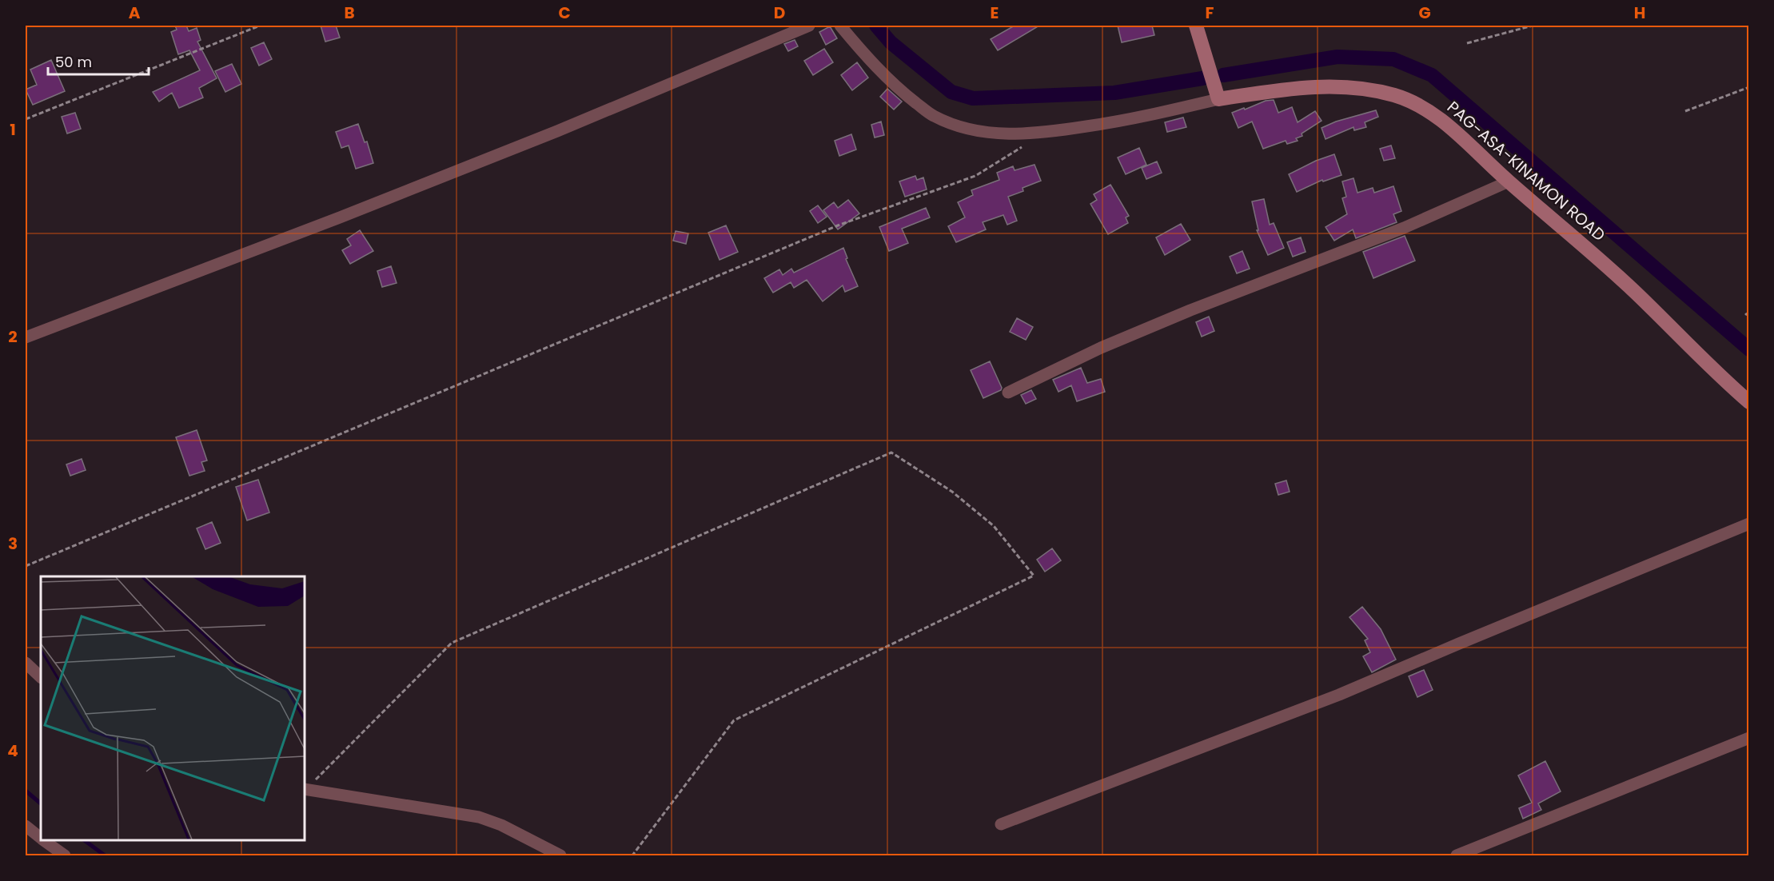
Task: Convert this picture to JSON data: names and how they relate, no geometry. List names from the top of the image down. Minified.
{"streets":{"street":["PAG-ASA-KINAMON ROAD"]},"scale_bar":"50 m","grid":{"columns":["A","B","C","D","E","F","G","H"],"rows":["1","2","3","4"]}}
